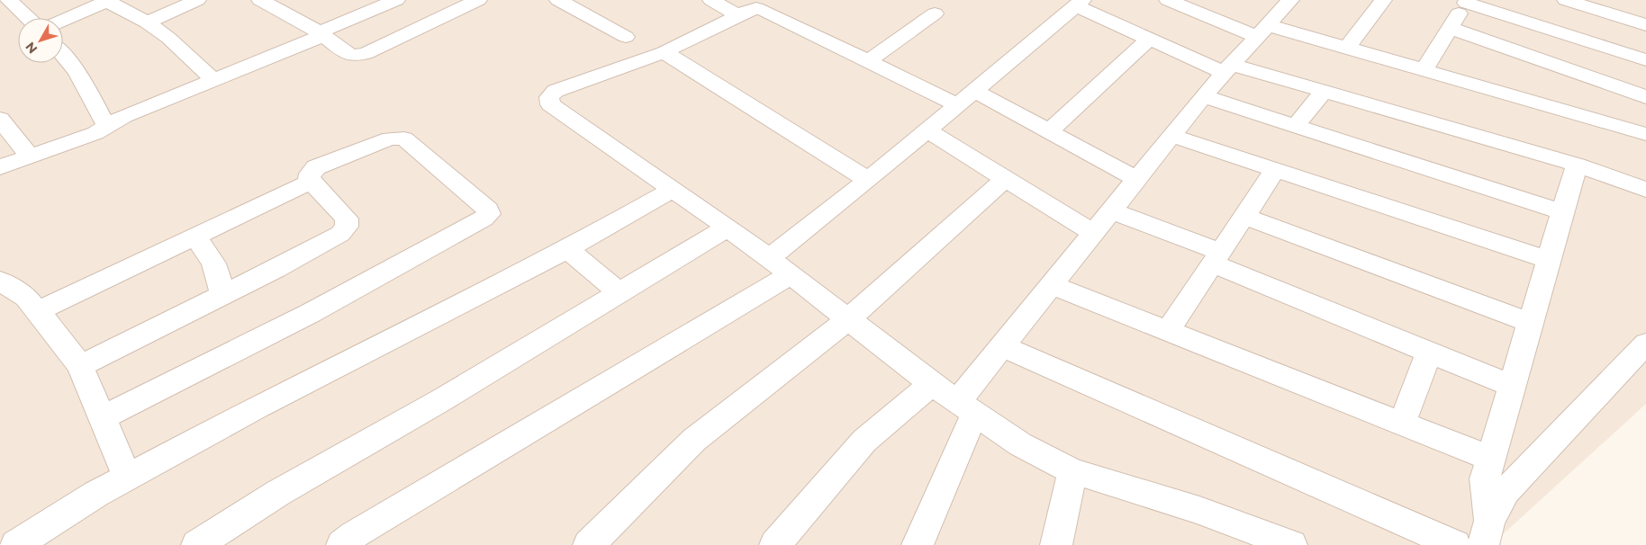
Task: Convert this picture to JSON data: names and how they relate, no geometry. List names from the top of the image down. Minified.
{"north":"bottom left"}
